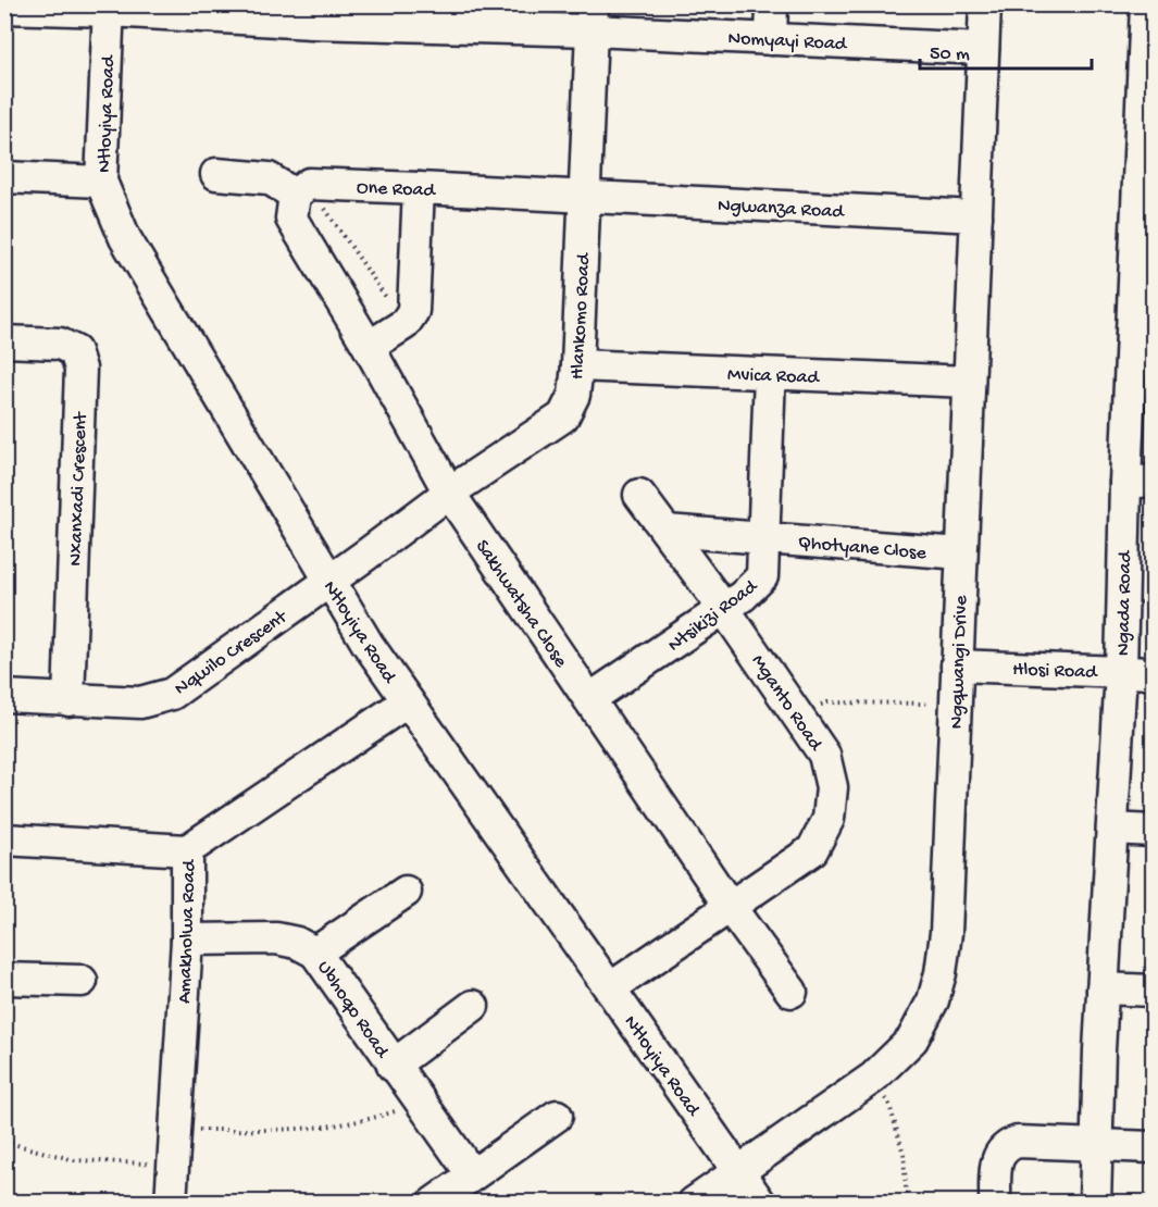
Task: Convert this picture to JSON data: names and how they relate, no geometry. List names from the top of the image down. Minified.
{"streets":{"street":["Nomyayi Road","Ntloyiya Road","One Road","Ngwanza Road","Hlankomo Road","Mvica Road","Nxanxadi Crescent","Qhotyane Close","Sakhwatsha Close","Ngada Road","Ntsikizi Road","Nqwilo Crescent","Ngqwangi Drive","Hlosi Road","Mganto Road","Amakholwa Road","Ubhoqo Road"]},"crossings":[["Nomyayi Road","Ntloyiya Road"],["Nomyayi Road","Hlankomo Road"],["Nomyayi Road","Ngqwangi Drive"],["Ntloyiya Road","Hlankomo Road"],["Ntloyiya Road","Nqwilo Crescent"],["Ntloyiya Road","Ngqwangi Drive"],["Ntloyiya Road","Mganto Road"],["Ntloyiya Road","Amakholwa Road"],["One Road","Ngwanza Road"],["One Road","Hlankomo Road"],["One Road","Sakhwatsha Close"],["Ngwanza Road","Hlankomo Road"],["Ngwanza Road","Ngqwangi Drive"],["Hlankomo Road","Mvica Road"],["Hlankomo Road","Sakhwatsha Close"],["Hlankomo Road","Nqwilo Crescent"],["Mvica Road","Ntsikizi Road"],["Mvica Road","Ngqwangi Drive"],["Nxanxadi Crescent","Nqwilo Crescent"],["Qhotyane Close","Ntsikizi Road"],["Qhotyane Close","Ngqwangi Drive"],["Qhotyane Close","Mganto Road"],["Sakhwatsha Close","Ntsikizi Road"],["Sakhwatsha Close","Mganto Road"],["Ngada Road","Hlosi Road"],["Ntsikizi Road","Mganto Road"],["Ngqwangi Drive","Hlosi Road"],["Amakholwa Road","Ubhoqo Road"]],"scale_bar":"50 m"}
